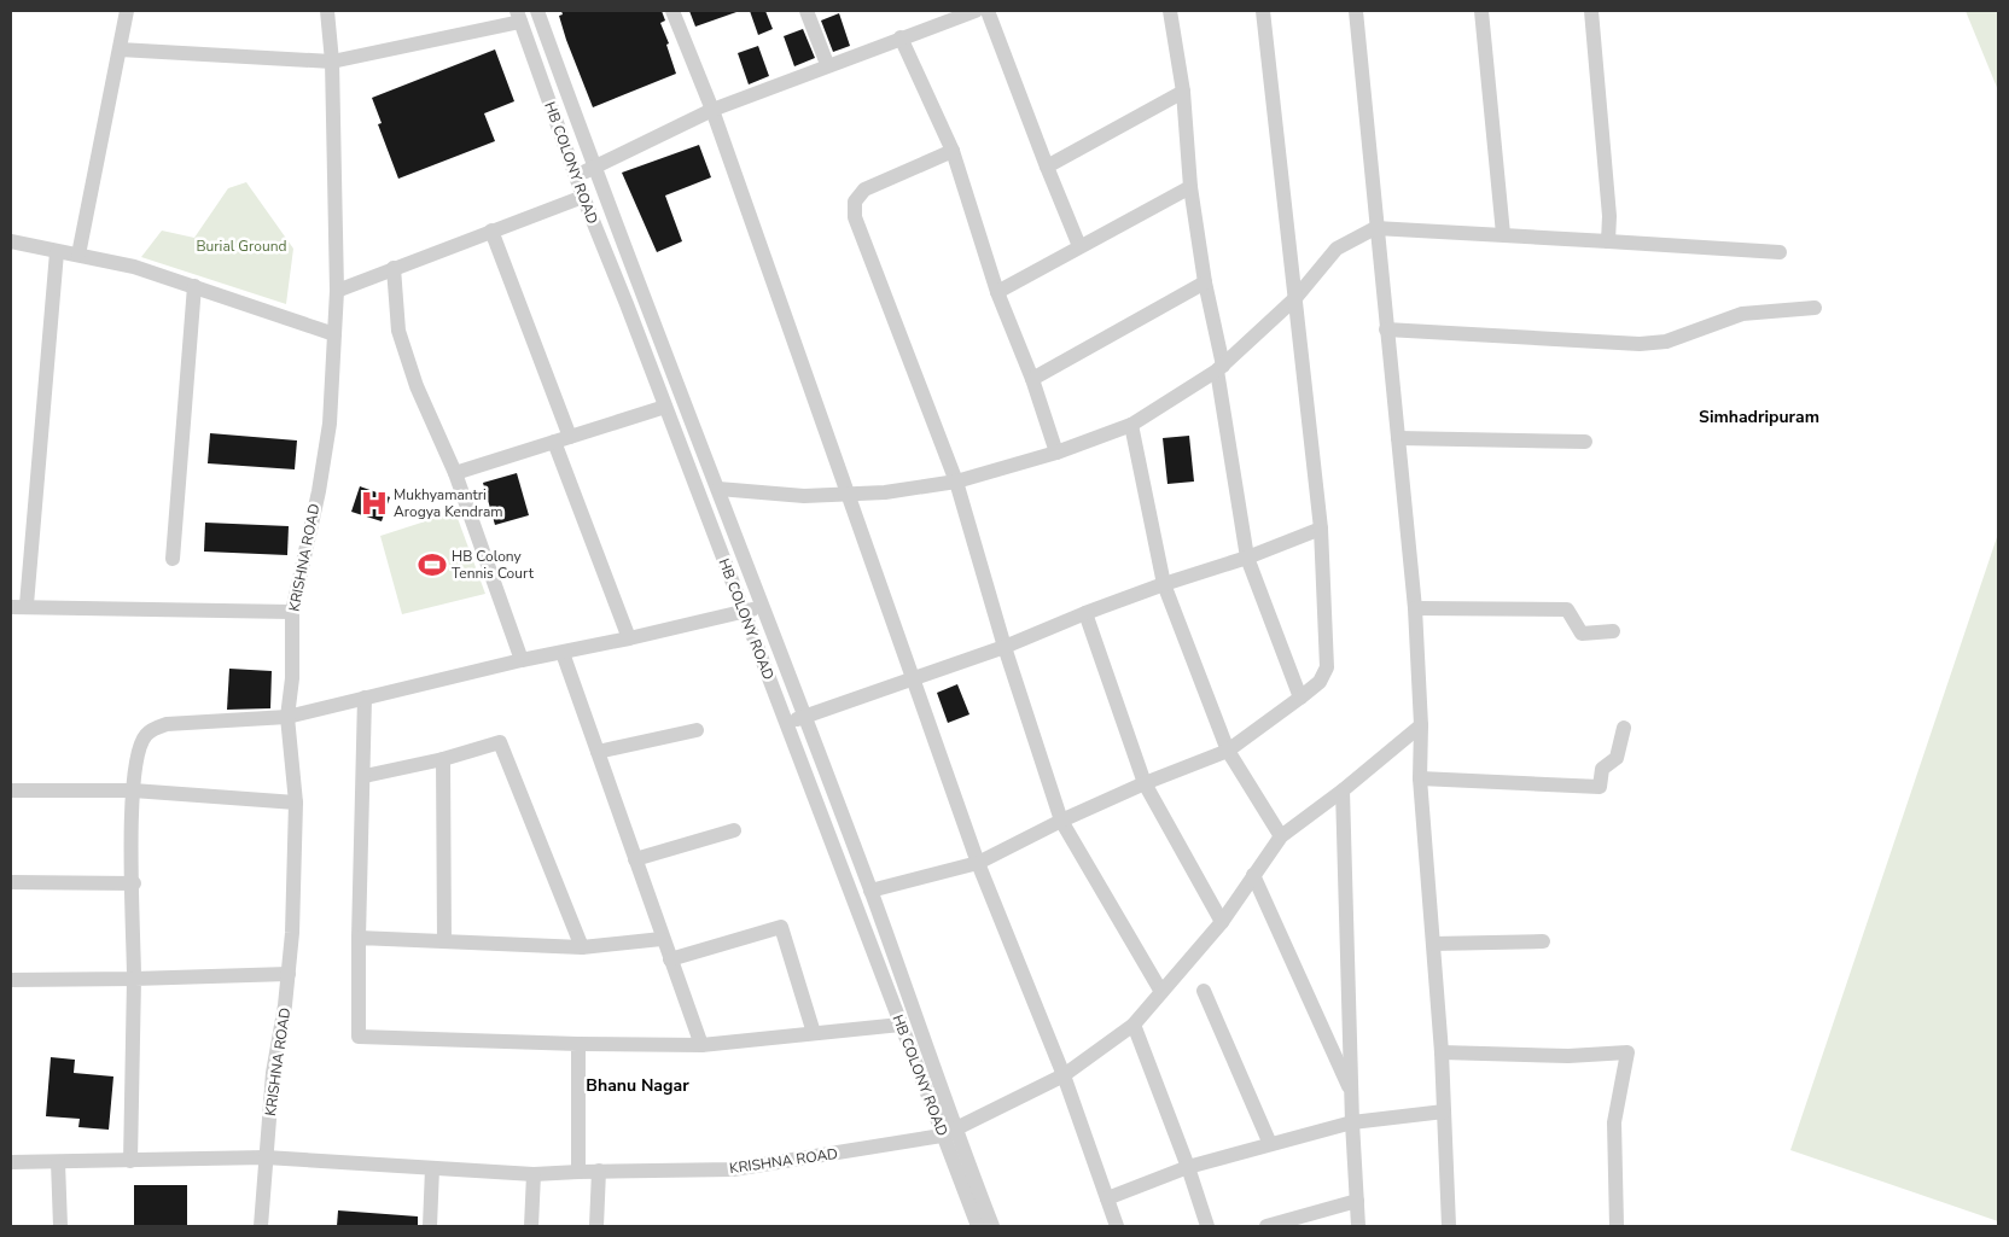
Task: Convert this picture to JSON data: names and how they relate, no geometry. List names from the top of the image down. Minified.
{"streets":{"street":["HB COLONY ROAD","KRISHNA ROAD"]},"crossings":[["HB COLONY ROAD","KRISHNA ROAD"]],"districts":["Simhadripuram","Bhanu Nagar"],"parks":["Burial Ground"],"places":{"hospital":["Mukhyamantri Arogya Kendram"],"sports":["HB Colony Tennis Court"]}}
